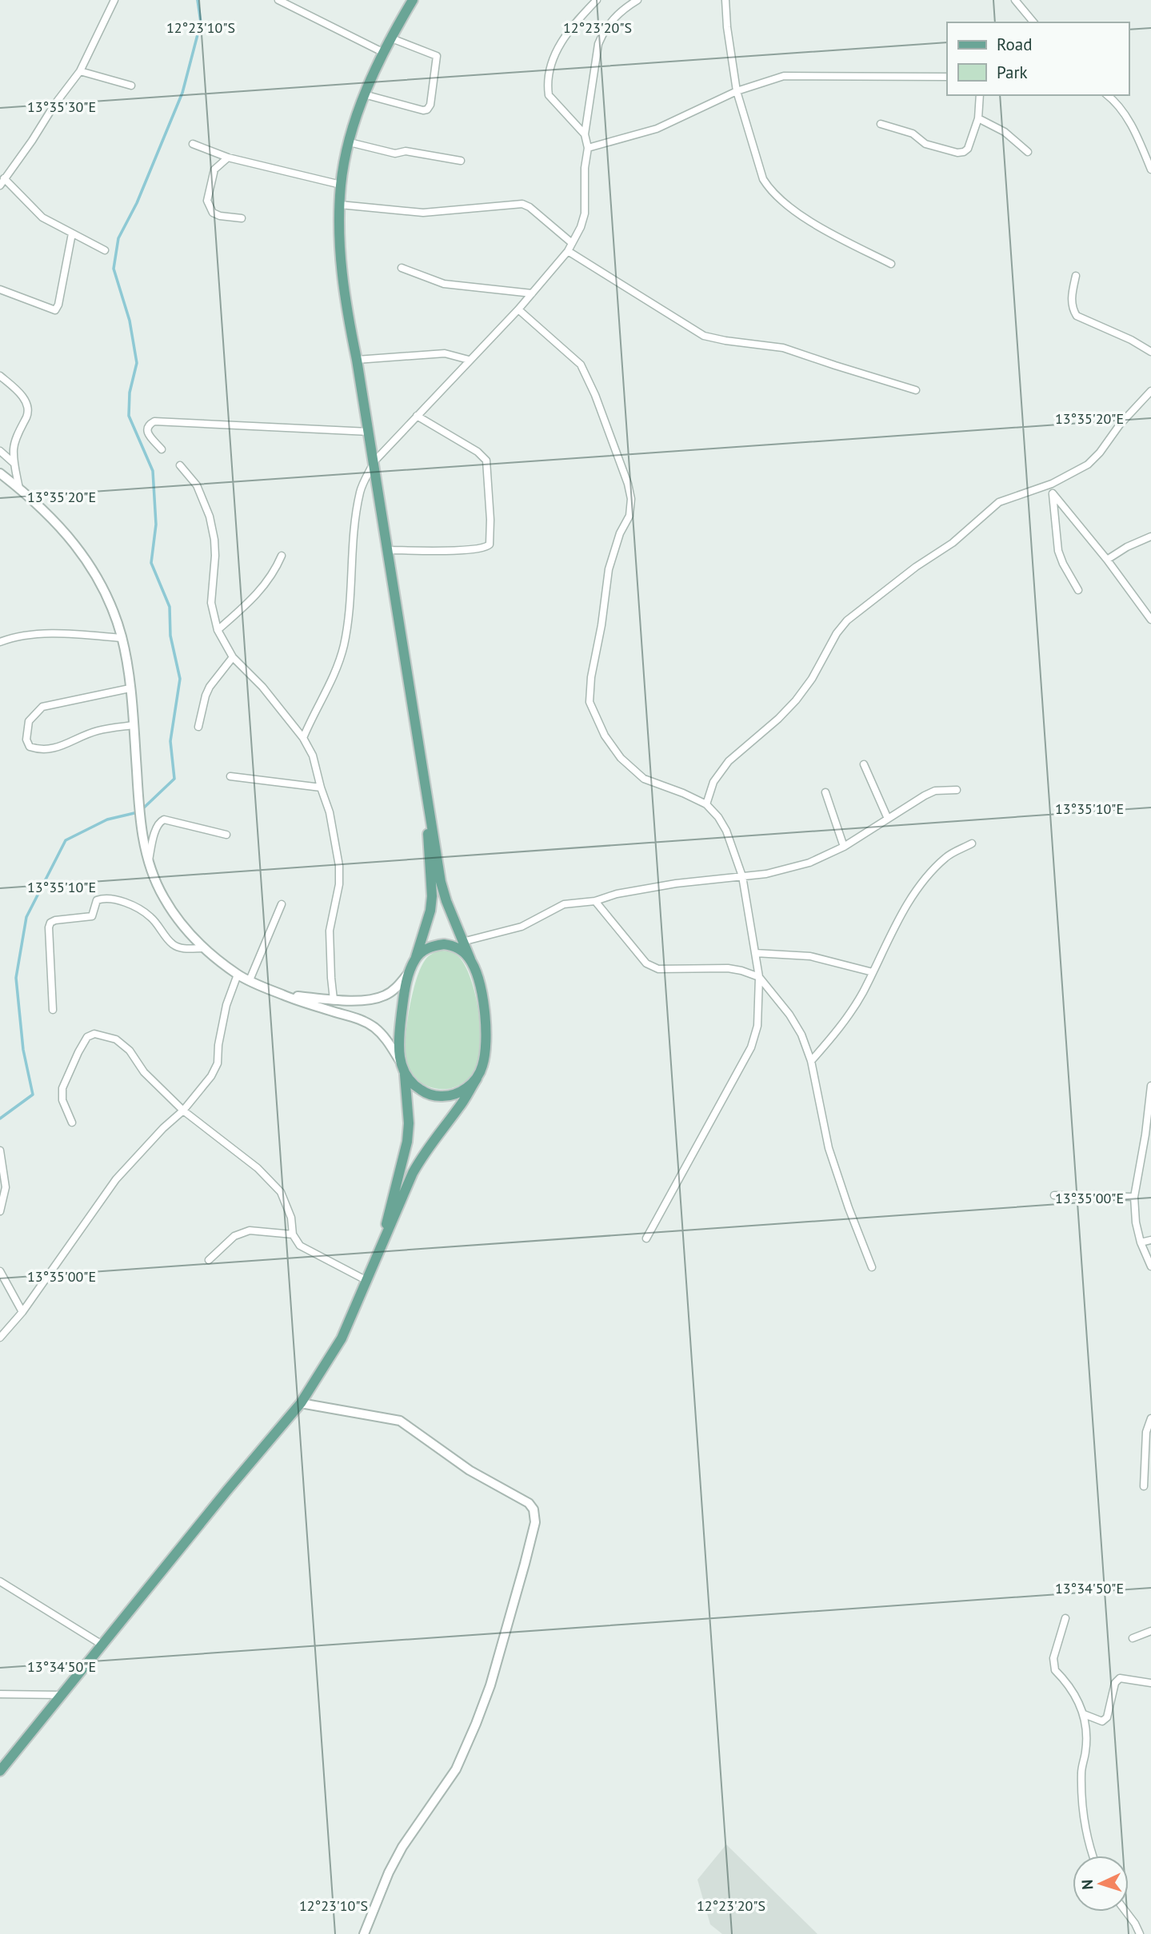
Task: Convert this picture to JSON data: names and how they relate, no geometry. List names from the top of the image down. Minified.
{"legend":["Road","Park"],"north":"left","coordinates":["12°23'10\"S","12°23'20\"S","13°35'30\"E","13°35'20\"E","13°35'10\"E","13°35'00\"E","13°34'50\"E"]}
